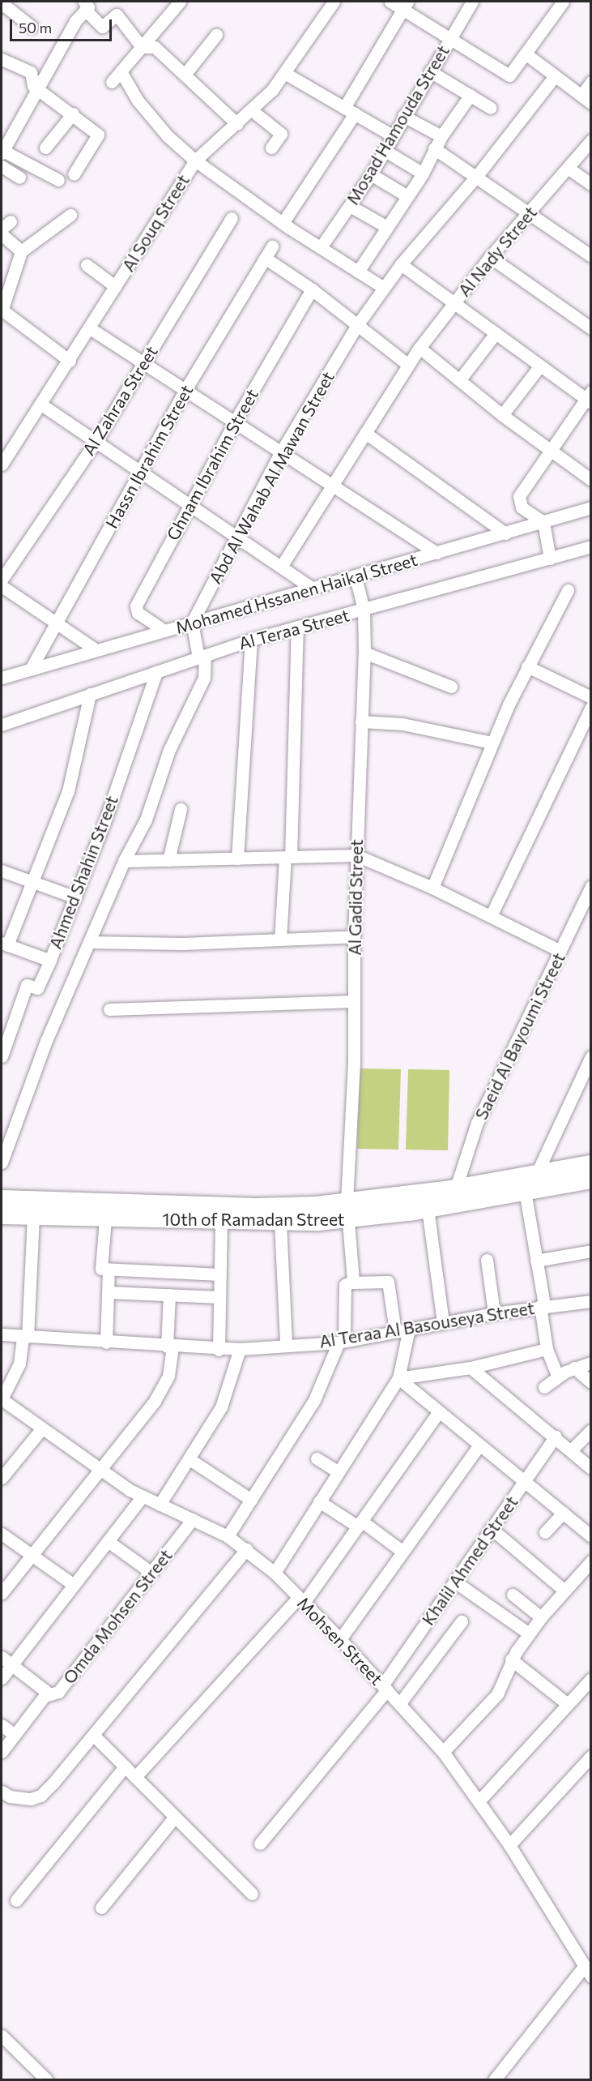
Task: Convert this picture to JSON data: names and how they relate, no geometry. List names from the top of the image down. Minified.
{"streets":{"main road":["10th of Ramadan Street"],"street":["Mosad Hamouda Street","Al Souq Street","Al Nady Street","Al Zahraa Street","Hassn Ibrahim Street","Ghnam Ibrahim Street","Abd Al Wahab Al Mawan Street","Mohamed Hssanen Haikal Street","Al Teraa Street","Ahmed Shahin Street","Al Gadid Street","Saeid Al Bayoumi Street","Al Teraa Al Basouseya Street","Khalil Ahmed Street","Omda Mohsen Street","Mohsen Street"]},"crossings":[["Hassn Ibrahim Street","Mohamed Hssanen Haikal Street"],["Ghnam Ibrahim Street","Mohamed Hssanen Haikal Street"],["Abd Al Wahab Al Mawan Street","Mohamed Hssanen Haikal Street"],["Mohamed Hssanen Haikal Street","Al Gadid Street"],["Al Teraa Street","Ahmed Shahin Street"],["Al Teraa Street","Al Gadid Street"],["Al Gadid Street","10th of Ramadan Street"],["Saeid Al Bayoumi Street","10th of Ramadan Street"],["Khalil Ahmed Street","Mohsen Street"],["Omda Mohsen Street","Mohsen Street"]],"scale_bar":"50 m"}
